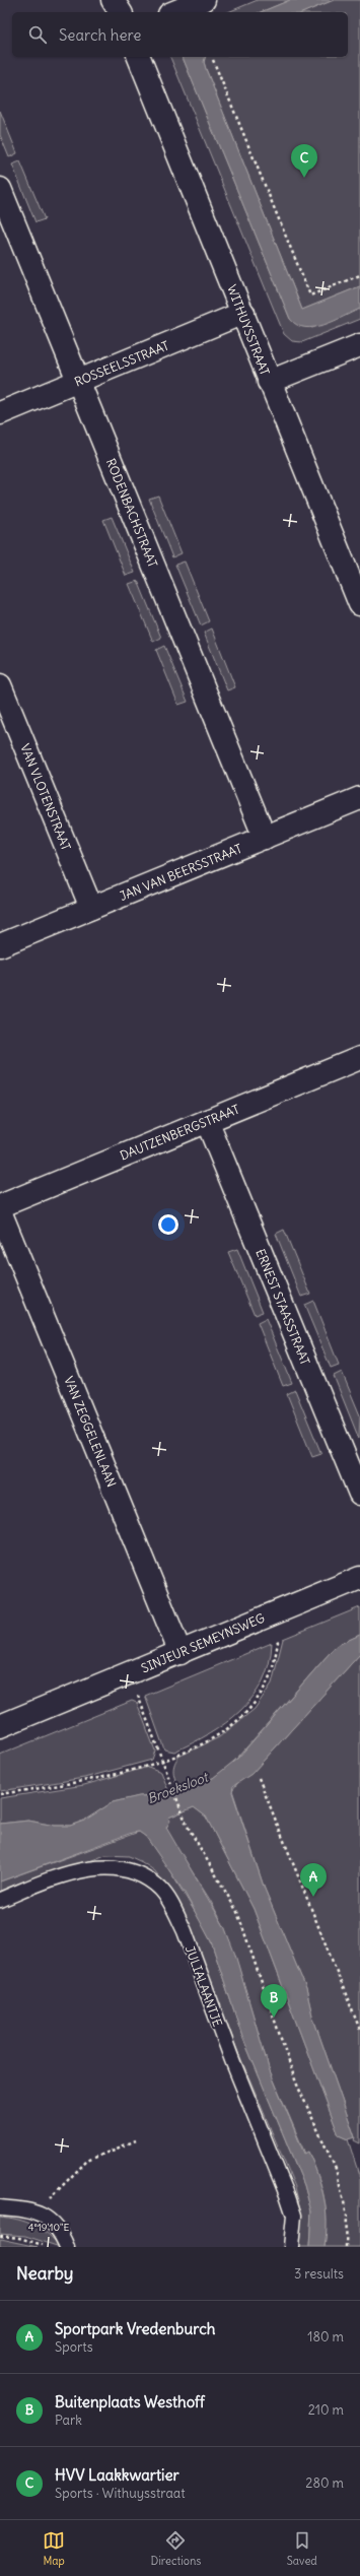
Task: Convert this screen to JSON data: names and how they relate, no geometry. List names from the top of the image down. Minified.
{"streets":{"street":["WITHUYSSTRAAT","ROSSEELSSTRAAT","RODENBACHSTRAAT","VAN VLOTENSTRAAT","JAN VAN BEERSSTRAAT","DAUTZENBERGSTRAAT","ERNEST STAASSTRAAT","VAN ZEGGELENLAAN","SINJEUR SEMEYNSWEG"],"lane":["JULIALAANTJE"]},"crossings":[["WITHUYSSTRAAT","ROSSEELSSTRAAT"],["ROSSEELSSTRAAT","RODENBACHSTRAAT"],["RODENBACHSTRAAT","JAN VAN BEERSSTRAAT"],["VAN VLOTENSTRAAT","JAN VAN BEERSSTRAAT"],["DAUTZENBERGSTRAAT","ERNEST STAASSTRAAT"],["VAN ZEGGELENLAAN","SINJEUR SEMEYNSWEG"]],"water":["Broeksloot"],"page":{"search":"Search here","pins":["C","A","B"],"heading":["Nearby","3 results"],"list":[{"mark":"A","name":"Sportpark Vredenburch","note":"Sports","value":"180 m"},{"mark":"B","name":"Buitenplaats Westhoff","note":"Park","value":"210 m"},{"mark":"C","name":"HVV Laakkwartier","note":"Sports · Withuysstraat","value":"280 m"}],"nav":["Map","Directions","Saved"]},"coordinates":["4°19'10\"E"]}
